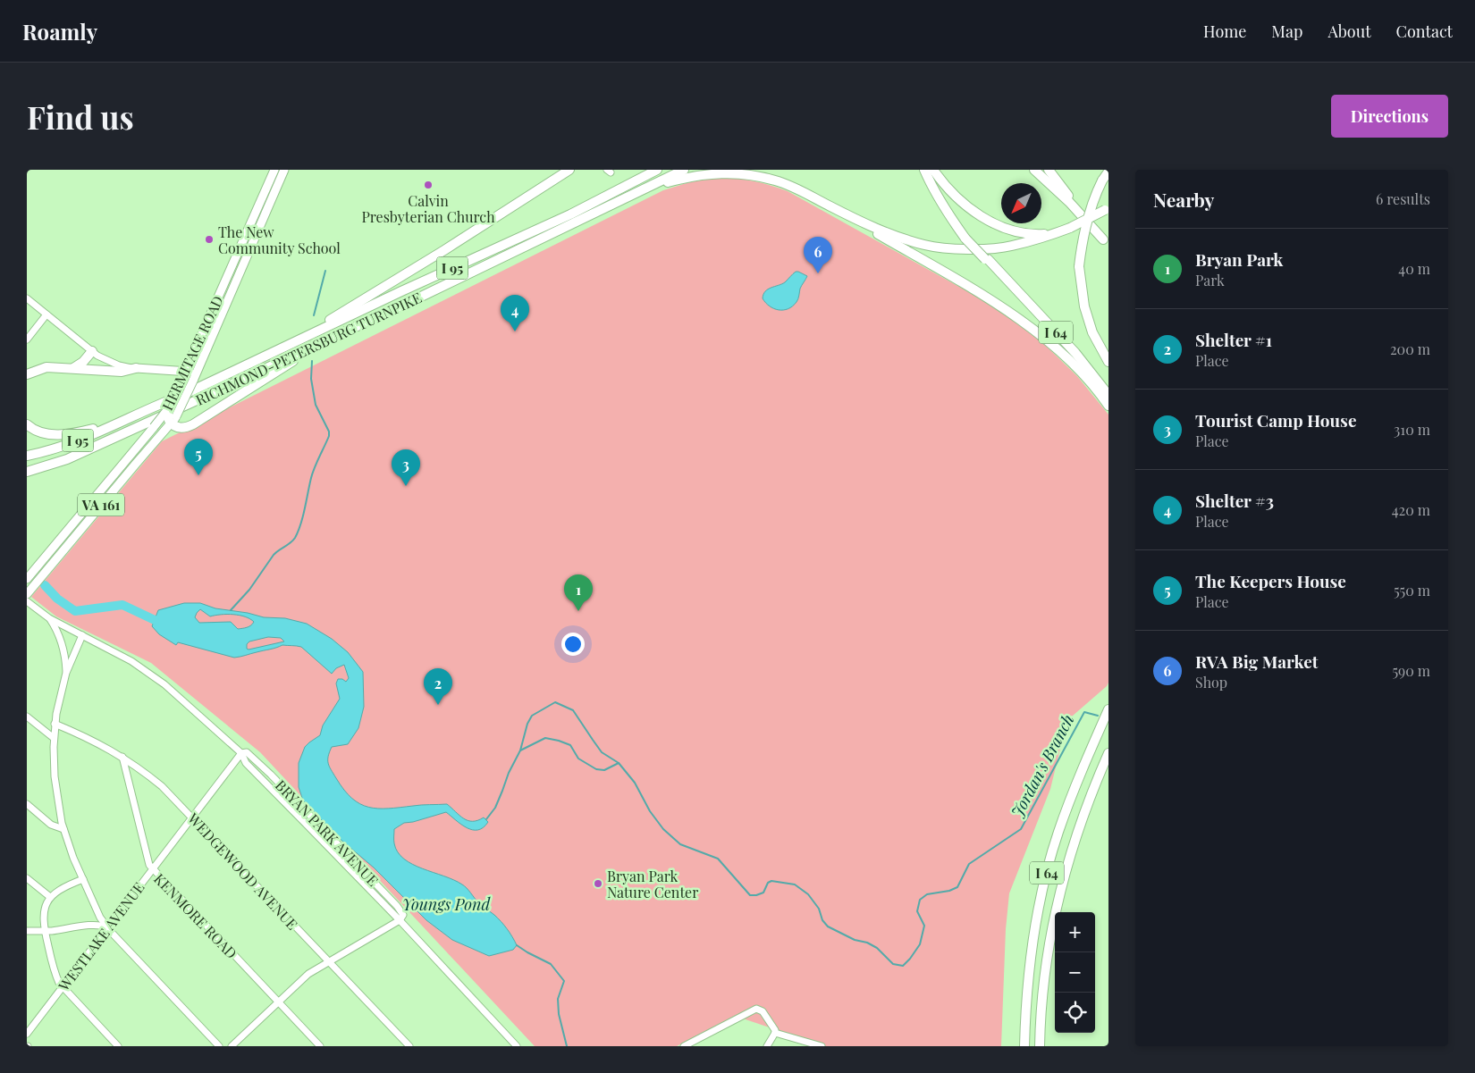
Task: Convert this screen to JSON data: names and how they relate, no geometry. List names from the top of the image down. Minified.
{"streets":{"highway":["I 95","I 64","RICHMOND-PETERSBURG TURNPIKE"],"main road":["HERMITAGE ROAD","VA 161"],"street":["BRYAN PARK AVENUE","WEDGEWOOD AVENUE","KENMORE ROAD","WESTLAKE AVENUE"]},"crossings":[["BRYAN PARK AVENUE","WESTLAKE AVENUE"],["WEDGEWOOD AVENUE","KENMORE ROAD"],["WEDGEWOOD AVENUE","WESTLAKE AVENUE"],["KENMORE ROAD","WESTLAKE AVENUE"]],"water":["Jordan's Branch","Youngs Pond"],"places":["Calvin Presbyterian Church","The New Community School","Bryan Park Nature Center"],"north":"bottom left","page":{"header":"Roamly","nav":["Home","Map","About","Contact"],"buttons":"Directions","title":"Find us","heading":["Nearby","6 results"],"list":[{"mark":"1","name":"Bryan Park","note":"Park","value":"40 m"},{"mark":"2","name":"Shelter #1","note":"Place","value":"200 m"},{"mark":"3","name":"Tourist Camp House","note":"Place","value":"310 m"},{"mark":"4","name":"Shelter #3","note":"Place","value":"420 m"},{"mark":"5","name":"The Keepers House","note":"Place","value":"550 m"},{"mark":"6","name":"RVA Big Market","note":"Shop","value":"590 m"}],"pins":["6","4","5","3","1","2"],"map_buttons":["+","−"]}}
